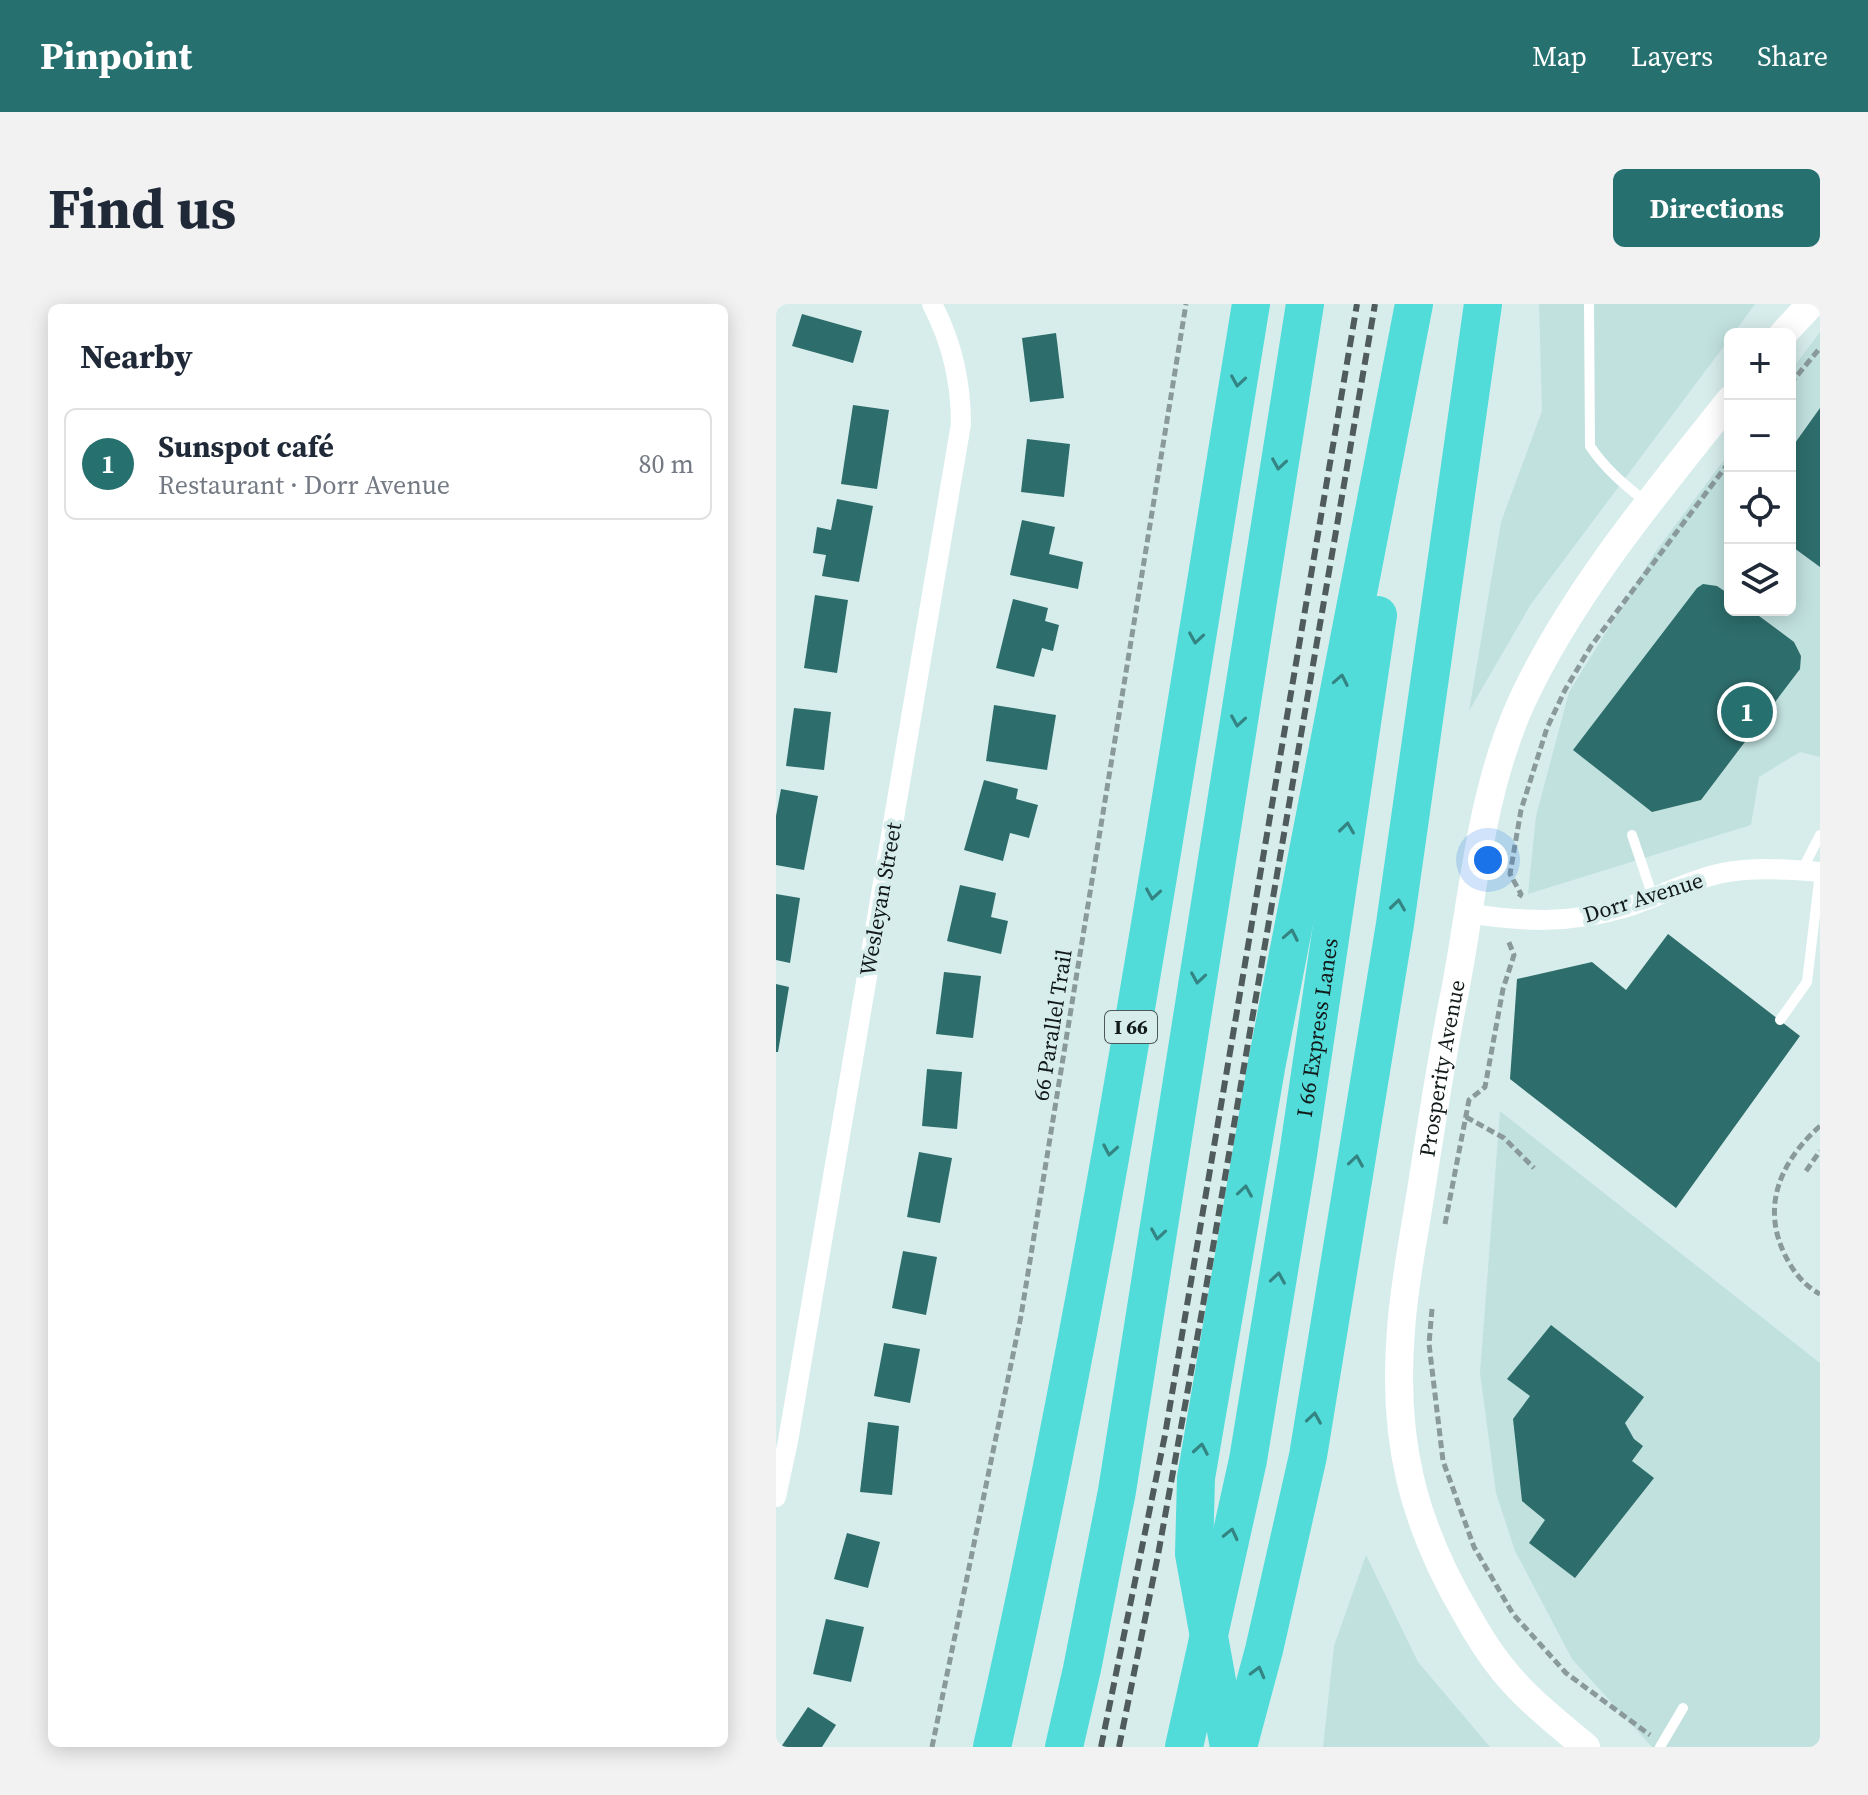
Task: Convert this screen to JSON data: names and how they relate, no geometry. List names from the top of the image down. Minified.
{"streets":{"highway":["I 66","I 66 Express Lanes"],"main road":["Prosperity Avenue"],"street":["Dorr Avenue","Wesleyan Street"],"path":["66 Parallel Trail"]},"crossings":[["Dorr Avenue","Prosperity Avenue"]],"page":{"header":"Pinpoint","nav":["Map","Layers","Share"],"buttons":"Directions","title":"Find us","heading":"Nearby","map_buttons":["+","−"],"list":[{"mark":"1","name":"Sunspot café","note":"Restaurant · Dorr Avenue","value":"80 m"}],"pins":"1"}}
